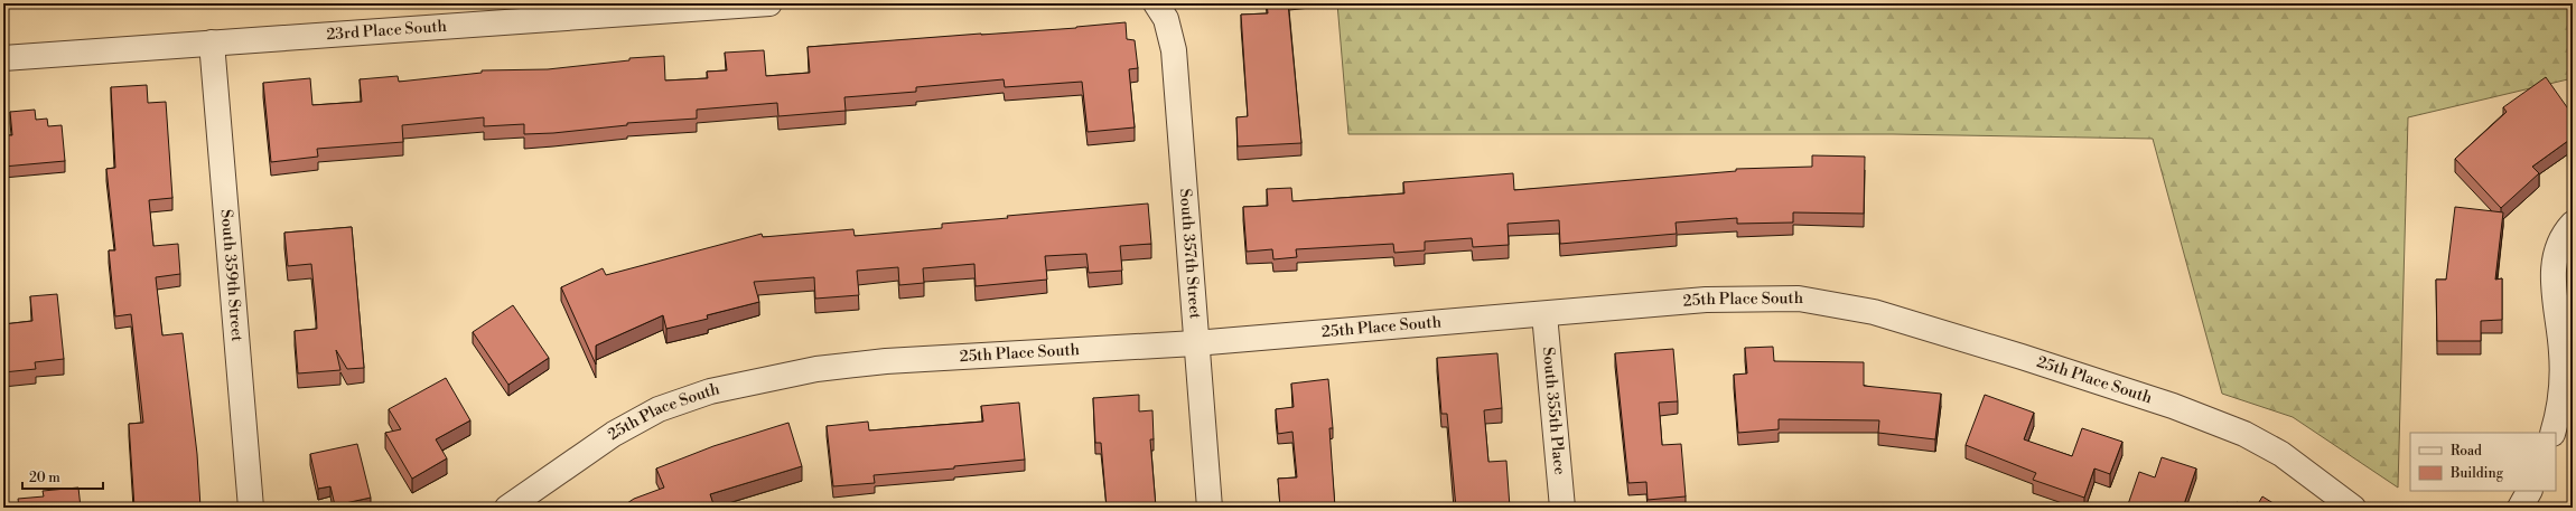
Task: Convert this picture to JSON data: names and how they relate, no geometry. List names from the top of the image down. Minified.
{"streets":{"street":["23rd Place South","South 357th Street","South 359th Street","25th Place South","South 355th Place"]},"crossings":[["23rd Place South","South 359th Street"],["South 357th Street","25th Place South"],["25th Place South","South 355th Place"]],"legend":["Road","Building"],"scale_bar":"20 m"}
